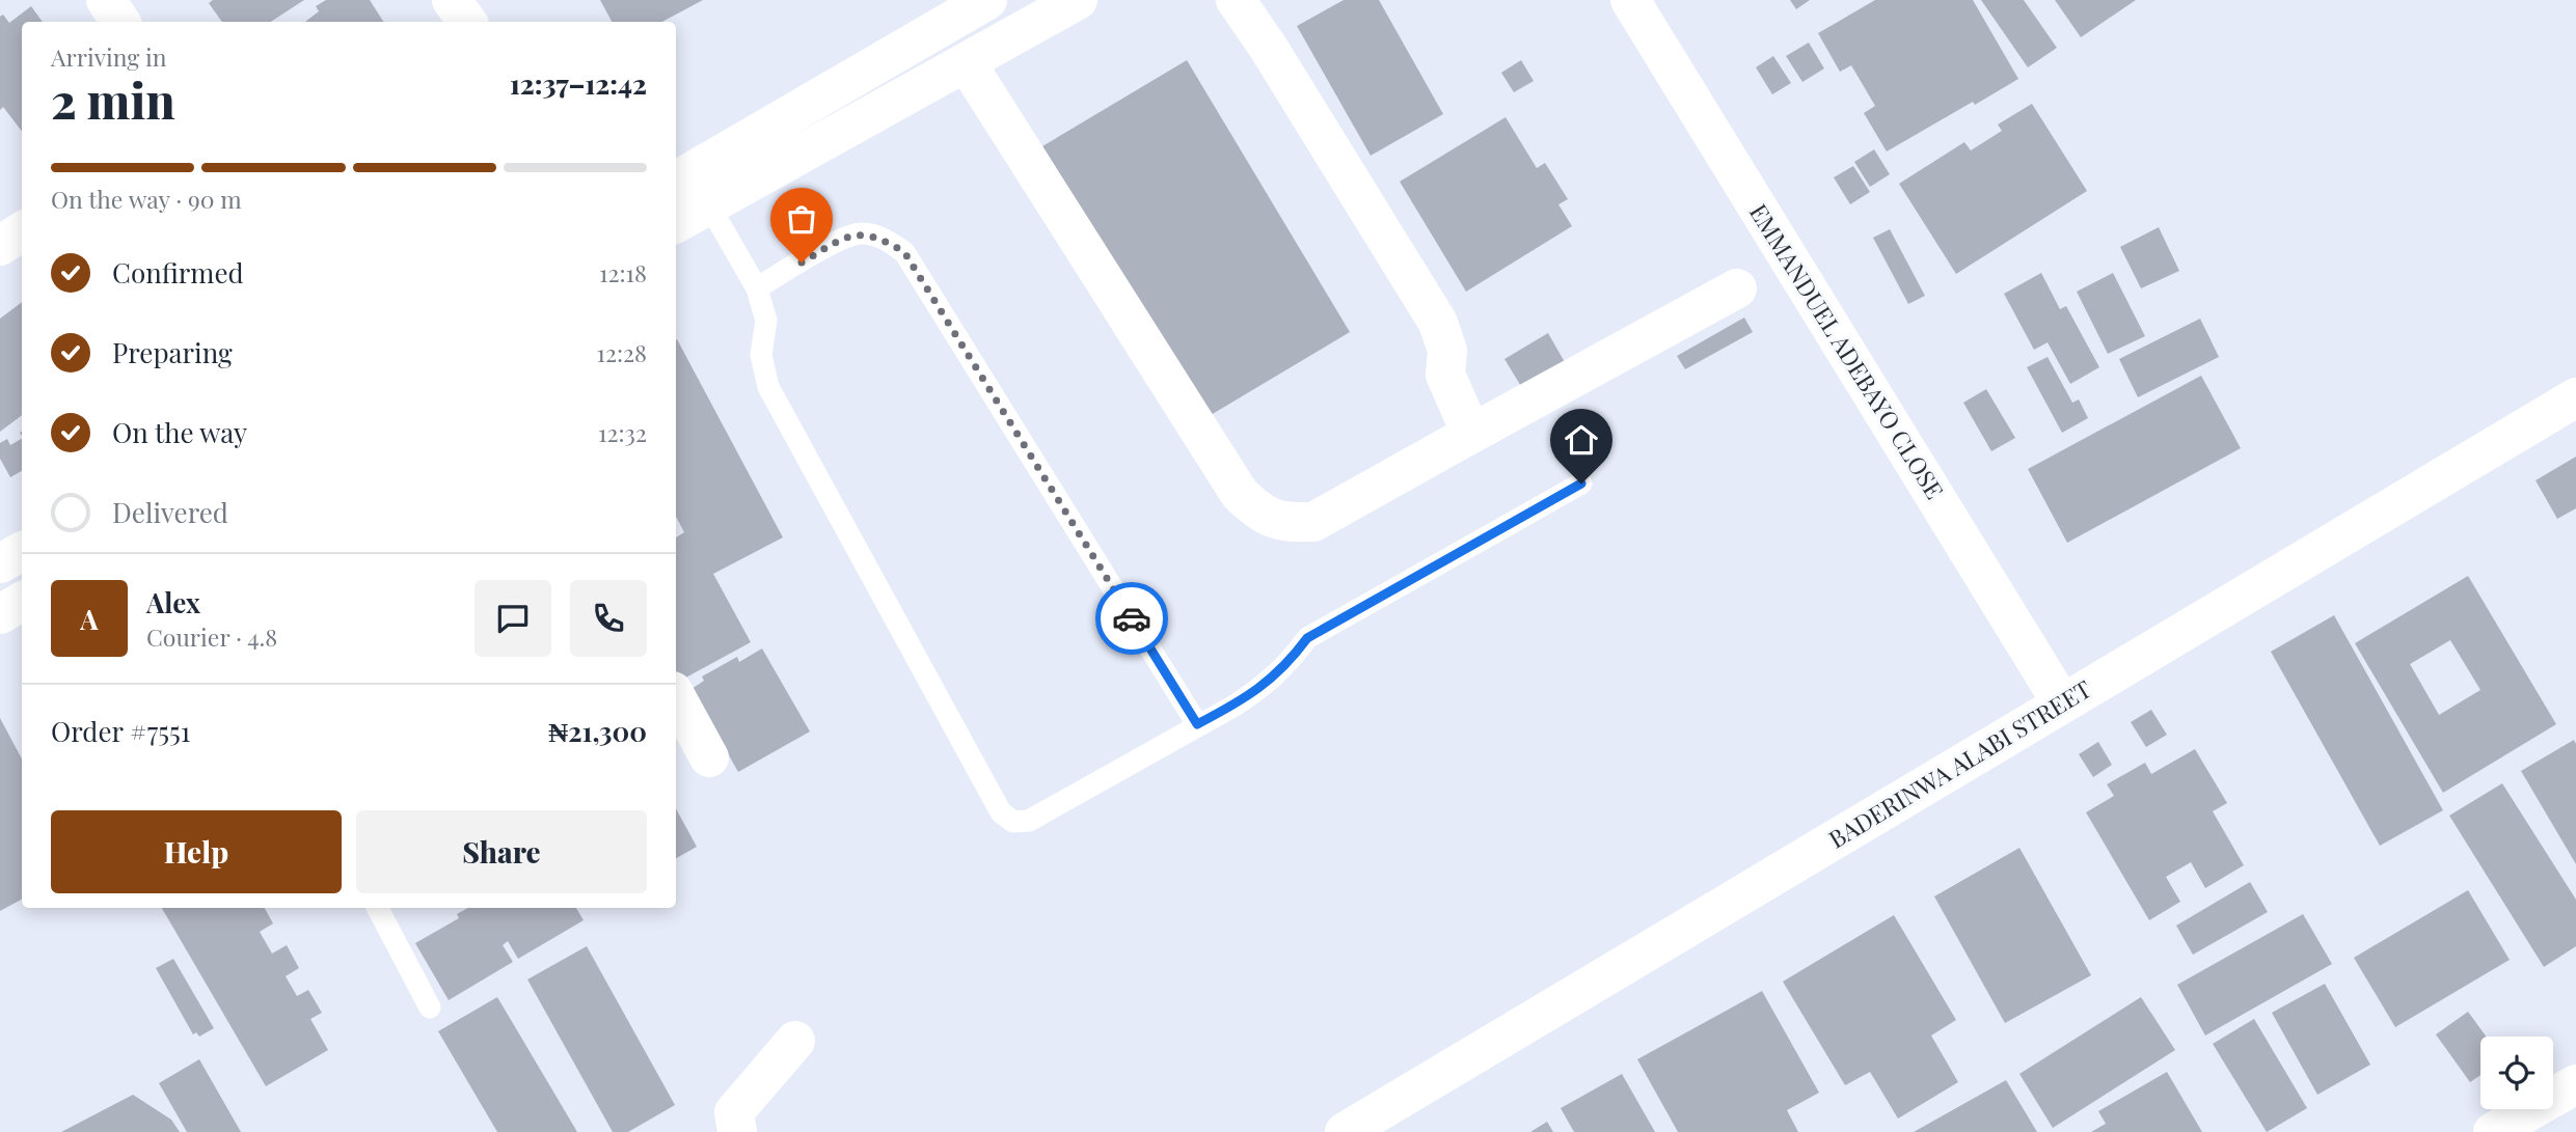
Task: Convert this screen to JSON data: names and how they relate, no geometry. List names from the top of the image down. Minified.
{"streets":{"street":["EMMANDUEL ADEBAYO CLOSE","BADERINWA ALABI STREET"]},"crossings":[["EMMANDUEL ADEBAYO CLOSE","BADERINWA ALABI STREET"]],"page":{"heading":["2 min","Arriving in","12:37–12:42"],"panel":["Alex","Courier · 4.8","Order #7551","₦21,300"],"bar":"On the way · 90 m","list":[["Confirmed","12:18"],["Preparing","12:28"],["On the way","12:32"],"Delivered"],"round":"A","buttons":["Help","Share"]}}
